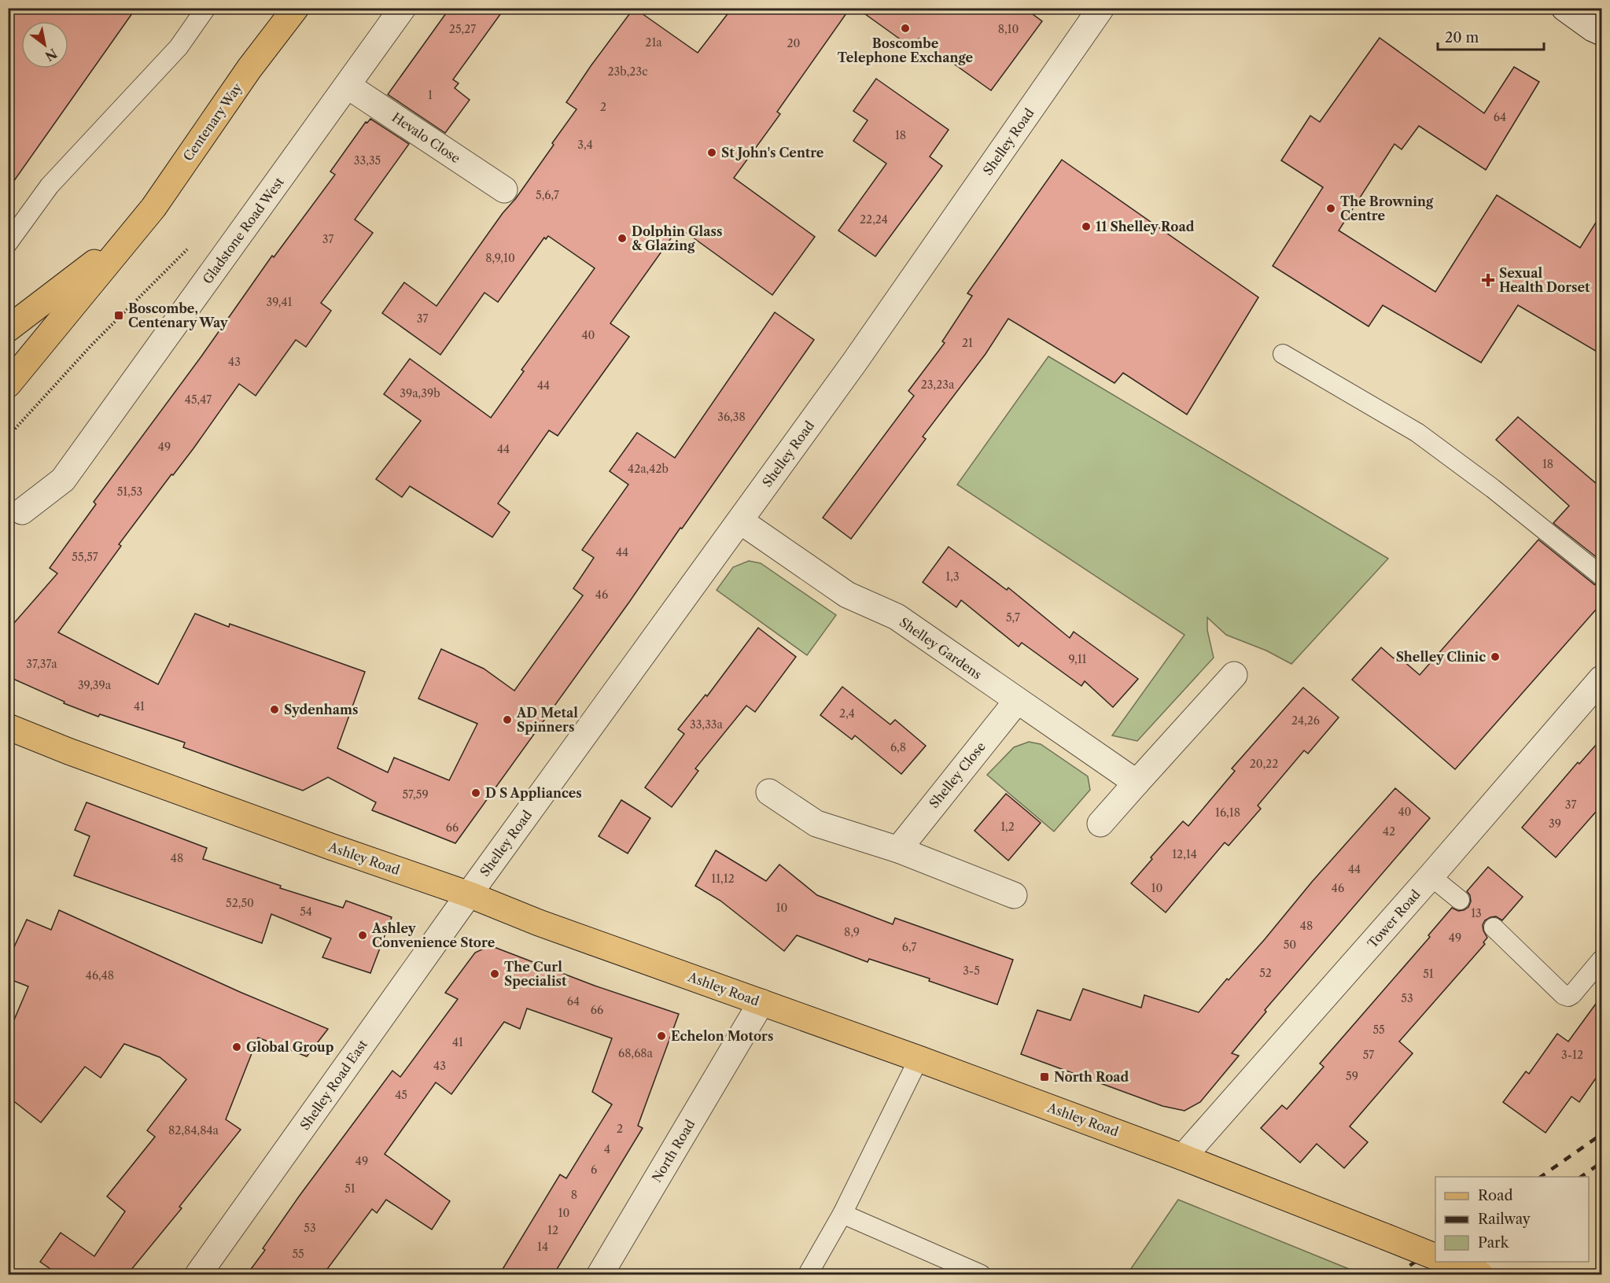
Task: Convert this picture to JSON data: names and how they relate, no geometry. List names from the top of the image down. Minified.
{"streets":{"main road":["Centenary Way","Ashley Road"],"street":["Hevalo Close","Shelley Road","Gladstone Road West","Shelley Gardens","Shelley Close","Tower Road","Shelley Road East","North Road"]},"crossings":[["Hevalo Close","Gladstone Road West"],["Shelley Road","Shelley Gardens"],["Shelley Road","Ashley Road"],["Shelley Road","Shelley Road East"],["Shelley Gardens","Shelley Close"],["Ashley Road","Tower Road"],["Ashley Road","Shelley Road East"],["Ashley Road","North Road"]],"places":{"other":["Boscombe Telephone Exchange","St John's Centre","The Browning Centre","11 Shelley Road","Dolphin Glass & Glazing","Shelley Clinic","Sydenhams","AD Metal Spinners","D S Appliances","Ashley Convenience Store","The Curl Specialist","Echelon Motors","Global Group"],"health":["Sexual Health Dorset"],"transit":["Boscombe, Centenary Way","North Road"]},"house_numbers":["25,27","8,10","21a","20","23b,23c","1","2","64","18","3,4","33,35","5,6,7","22,24","37","8,9,10","39,41","37","40","21","43","23,23a","44","39a,39b","45,47","36,38","49","44","18","42a,42b","51,53","44","55,57","1,3","46","5,7","9,11","37,37a","39,39a","41","2,4","24,26","33,33a","6,8","20,22","57,59","37","40","16,18","39","1,2","66","42","12,14","48","44","11,12","10","46","52,50","10","54","13","48","8,9","49","50","6,7","3-5","52","51","46,48","53","64","66","55","41","68,68a","57","3-12","43","59","45","2","82,84,84a","4","49","6","51","8","10","53","12","14","55"],"legend":["Road","Railway","Park"],"scale_bar":"20 m","north":"bottom right"}
